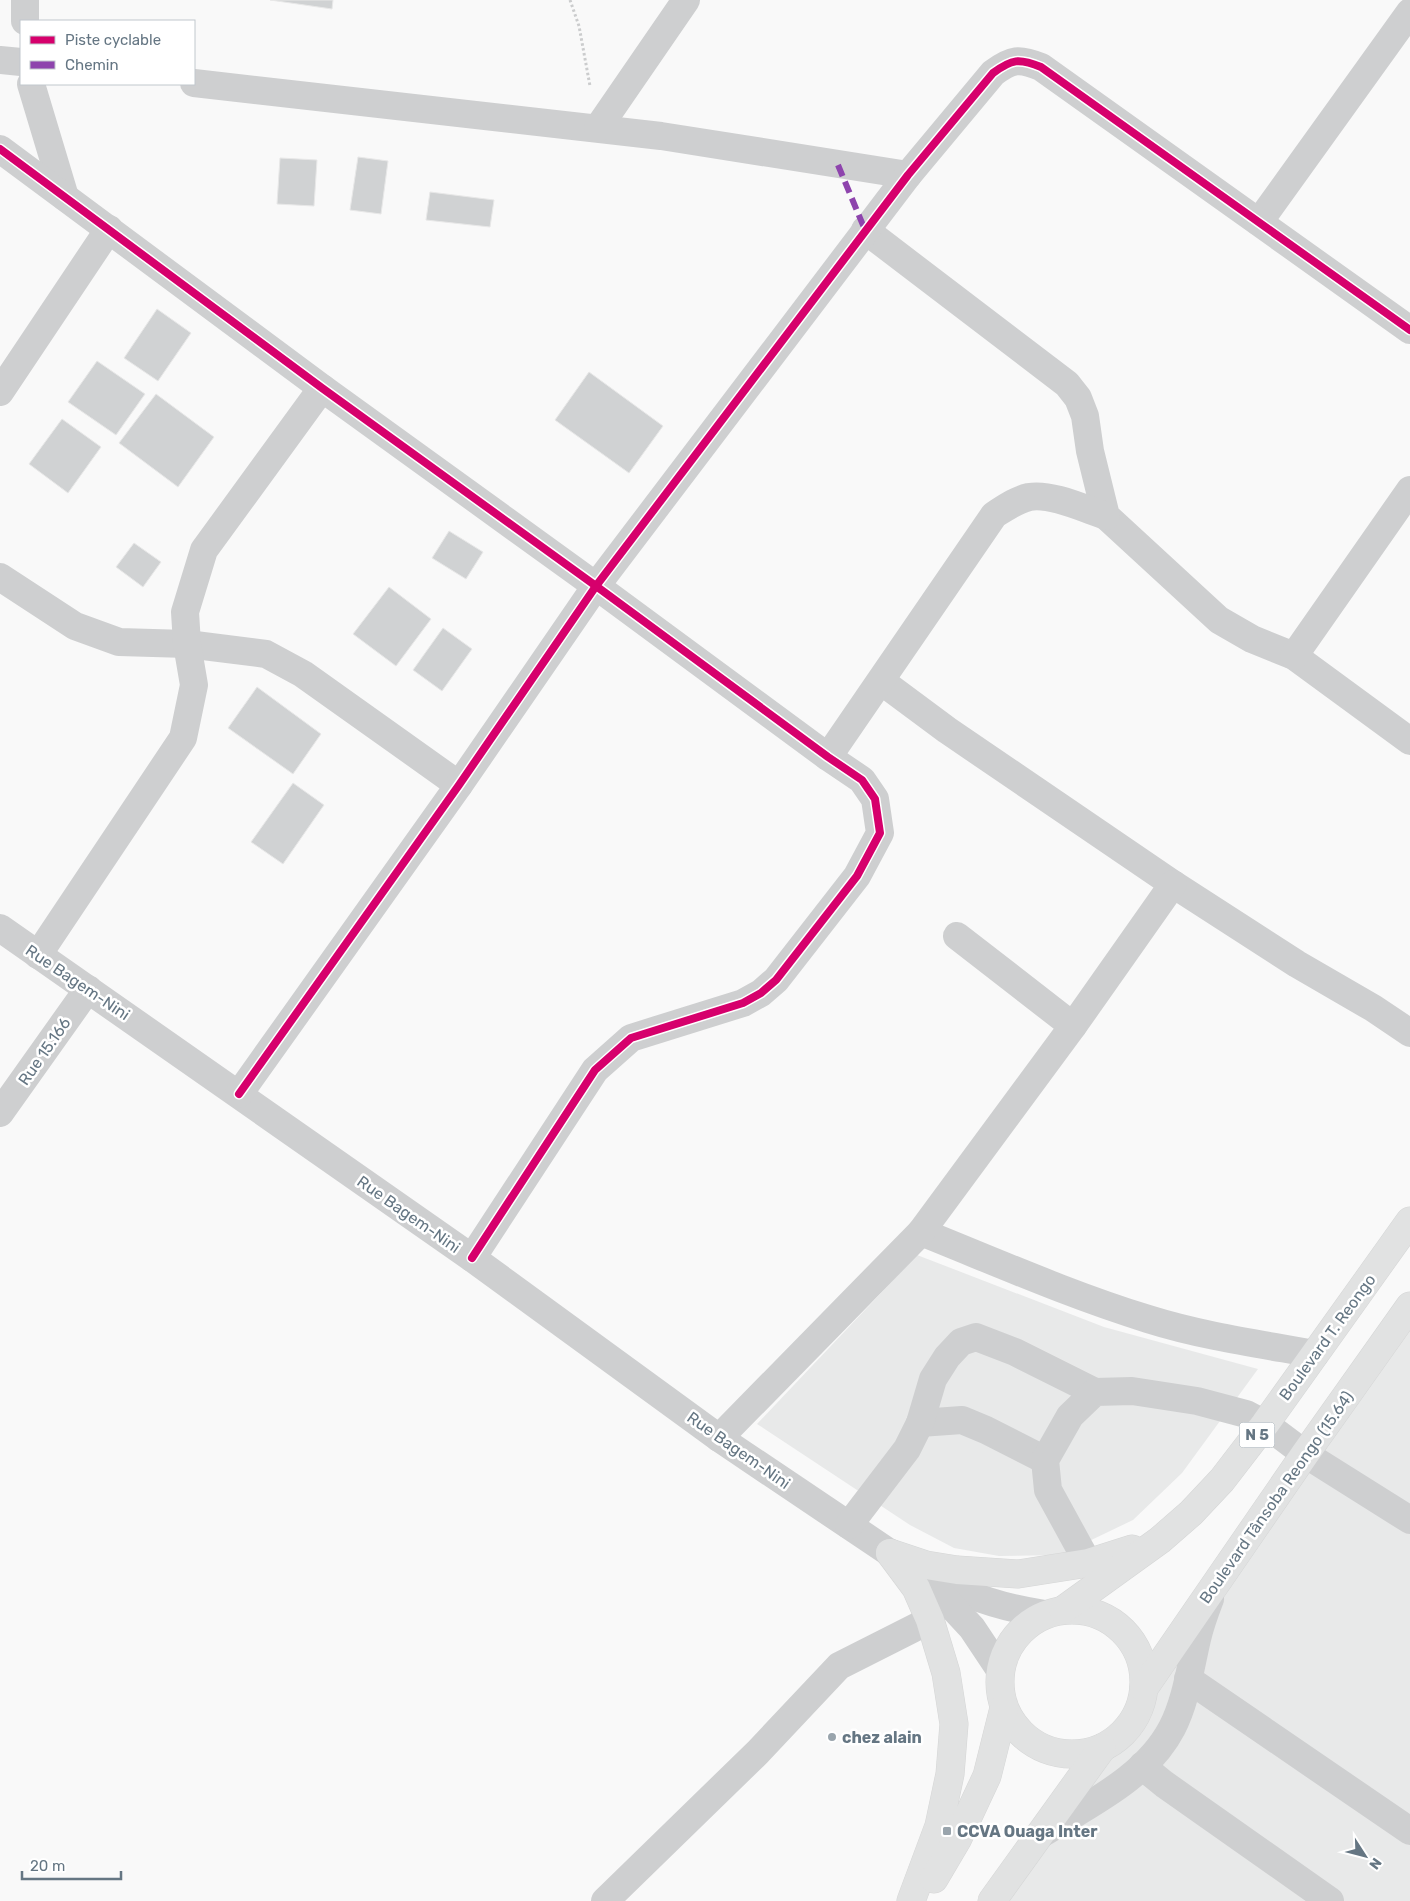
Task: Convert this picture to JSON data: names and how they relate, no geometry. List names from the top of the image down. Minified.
{"streets":{"highway":["Boulevard T. Reongo","N 5","Boulevard Tânsoba Reongo (15.64)"],"street":["Rue Bagem-Nini","Rue 15.166"]},"crossings":[["Rue Bagem-Nini","Rue 15.166"],["Boulevard T. Reongo","N 5"],["Boulevard T. Reongo","Boulevard Tânsoba Reongo (15.64)"],["N 5","Boulevard Tânsoba Reongo (15.64)"]],"places":{"other":["chez alain"],"transit":["CCVA Ouaga Inter"]},"legend":["Piste cyclable","Chemin"],"scale_bar":"20 m","north":"bottom right"}
